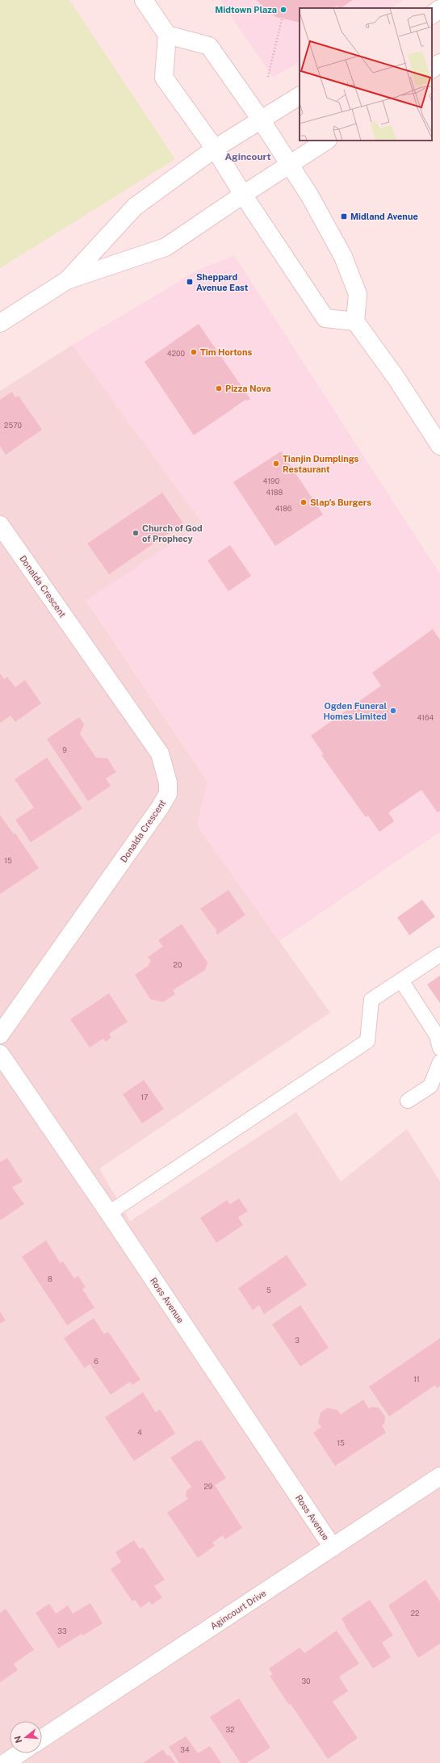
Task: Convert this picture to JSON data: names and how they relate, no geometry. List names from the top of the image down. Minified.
{"streets":{"street":["Donalda Crescent","Ross Avenue","Agincourt Drive"]},"crossings":[["Ross Avenue","Agincourt Drive"]],"districts":["Agincourt"],"places":{"other":["Midtown Plaza","Tim Hortons","Pizza Nova","Tianjin Dumplings Restaurant","Slap’s Burgers","Church of God of Prophecy","Ogden Funeral Homes Limited"],"transit":["Midland Avenue","Sheppard Avenue East"]},"house_numbers":["4200","2570","4190","4188","4186","4164","9","15","20","17","8","5","3","6","11","4","15","29","22","33","30","32","34"],"north":"left"}
